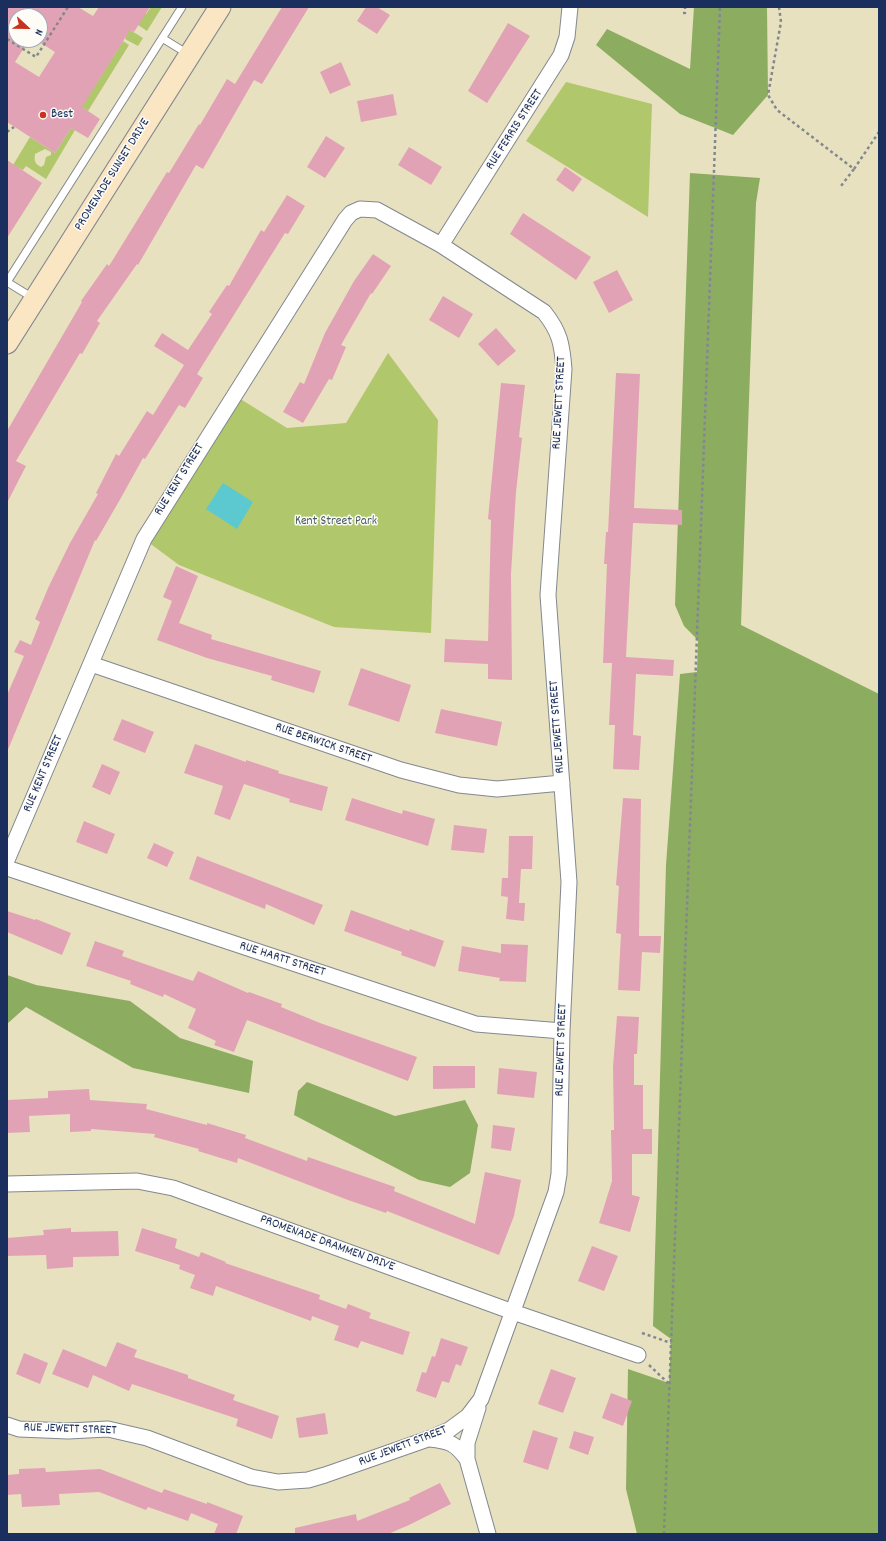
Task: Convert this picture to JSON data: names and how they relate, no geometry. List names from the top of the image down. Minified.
{"streets":{"street":["RUE FERRIS STREET","PROMENADE SUNSET DRIVE","RUE JEWETT STREET","RUE KENT STREET","RUE BERWICK STREET","RUE HARTT STREET","PROMENADE DRAMMEN DRIVE"]},"crossings":[["RUE FERRIS STREET","RUE JEWETT STREET"],["RUE FERRIS STREET","RUE KENT STREET"],["RUE JEWETT STREET","RUE KENT STREET"],["RUE JEWETT STREET","RUE BERWICK STREET"],["RUE JEWETT STREET","RUE HARTT STREET"],["RUE JEWETT STREET","PROMENADE DRAMMEN DRIVE"],["RUE KENT STREET","RUE BERWICK STREET"]],"parks":["Kent Street Park"],"places":["Best"],"north":"right"}
